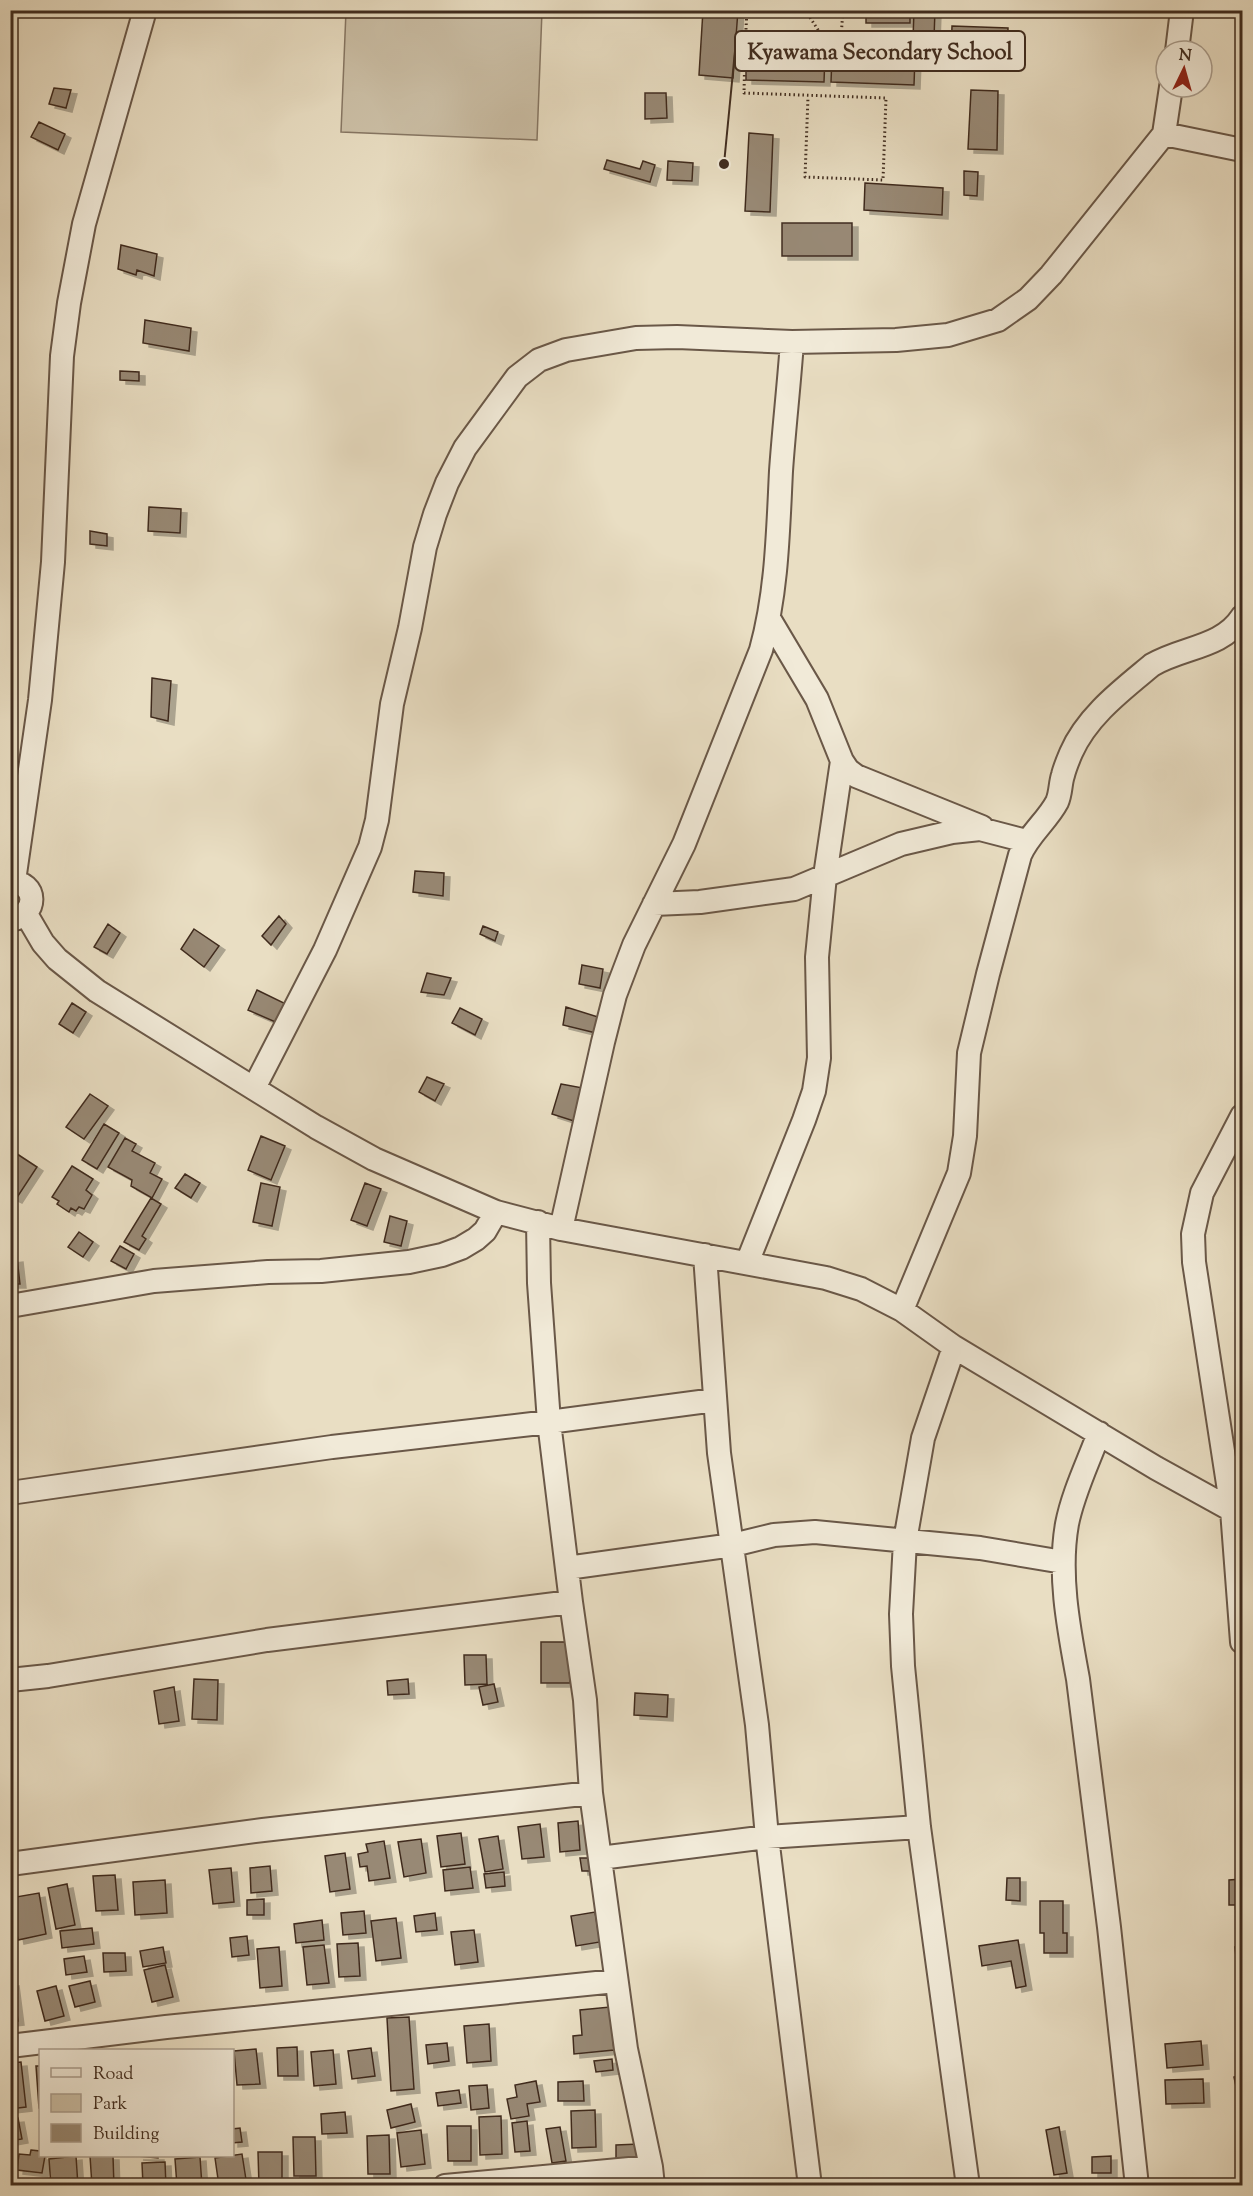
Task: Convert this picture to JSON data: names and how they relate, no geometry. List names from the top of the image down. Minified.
{"places":["Kyawama Secondary School"],"legend":["Road","Park","Building"],"north":"top"}
